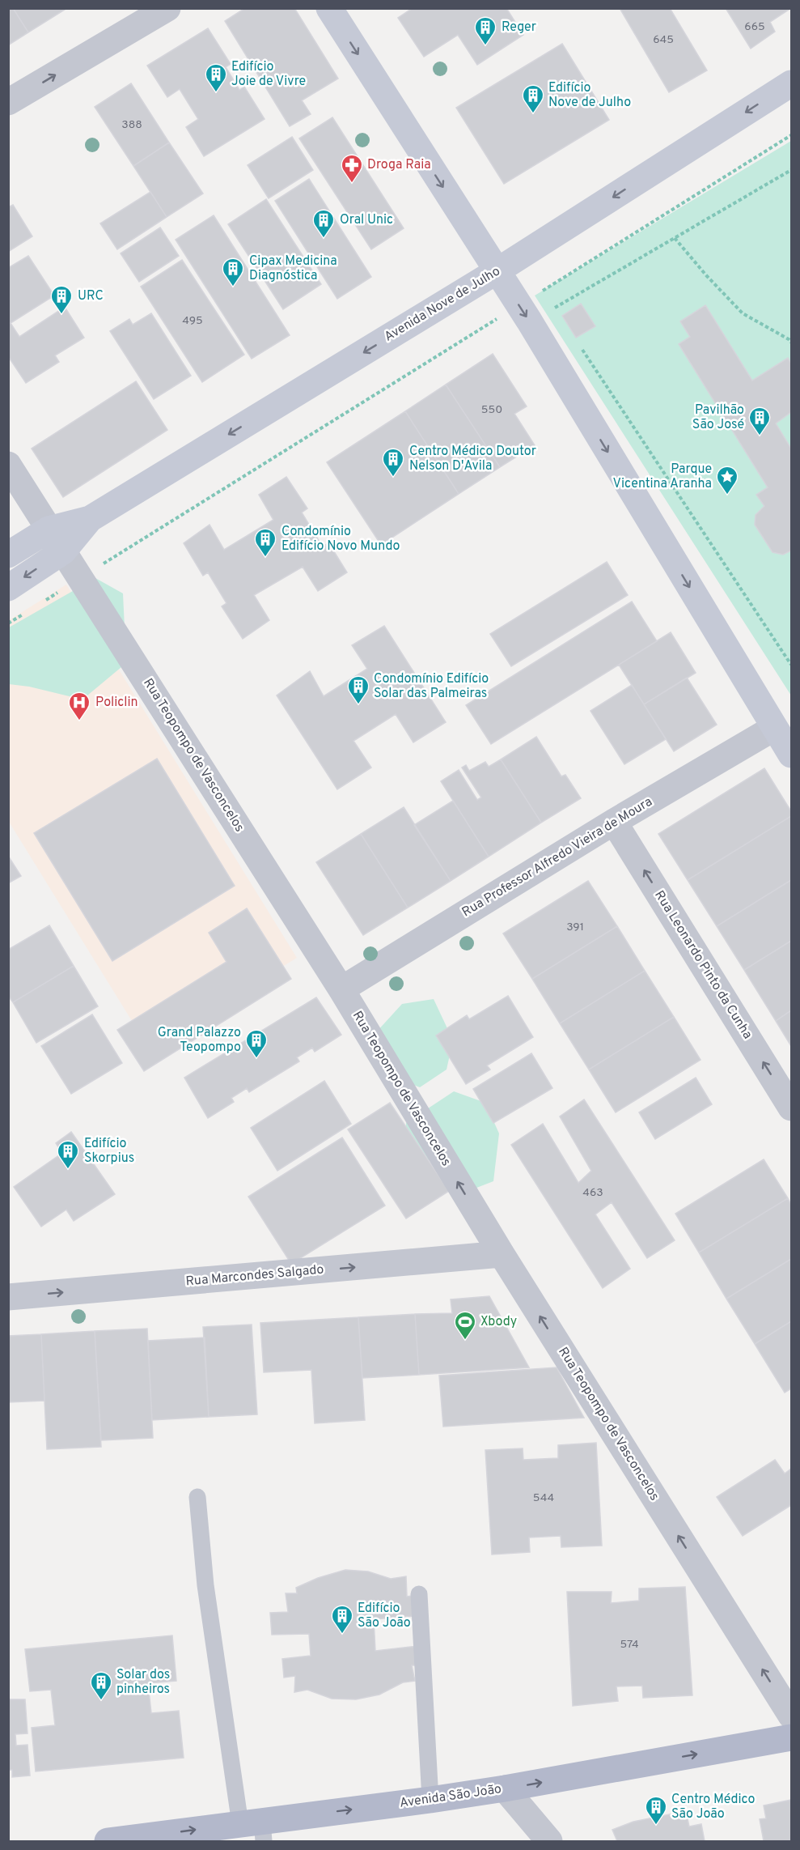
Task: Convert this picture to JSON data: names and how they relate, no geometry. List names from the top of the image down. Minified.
{"streets":{"main road":["Avenida Nove de Julho","Avenida São João"],"street":["Rua Teopompo de Vasconcelos","Rua Professor Alfredo Vieira de Moura","Rua Leonardo Pinto da Cunha","Rua Marcondes Salgado"]},"crossings":[["Avenida Nove de Julho","Rua Teopompo de Vasconcelos"],["Rua Teopompo de Vasconcelos","Rua Professor Alfredo Vieira de Moura"],["Rua Teopompo de Vasconcelos","Rua Marcondes Salgado"],["Rua Professor Alfredo Vieira de Moura","Rua Leonardo Pinto da Cunha"]],"one_way":["Avenida Nove de Julho","Rua Teopompo de Vasconcelos","Rua Leonardo Pinto da Cunha","Rua Marcondes Salgado","Avenida São João"],"places":{"building":["Reger","Edifício Joie de Vivre","Edifício Nove de Julho","Oral Unic","Cipax Medicina Diagnóstica","URC","Pavilhão São José","Centro Médico Doutor Nelson D'Avila","Condomínio Edifício Novo Mundo","Condomínio Edifício Solar das Palmeiras","Grand Palazzo Teopompo","Edifício Skorpius","Edifício São João","Solar dos pinheiros","Centro Médico São João"],"pharmacy":["Droga Raia"],"place":["Parque Vicentina Aranha"],"hospital":["Policlin"],"sports":["Xbody"]},"house_numbers":["665","645","388","495","550","391","463","544","574"]}
